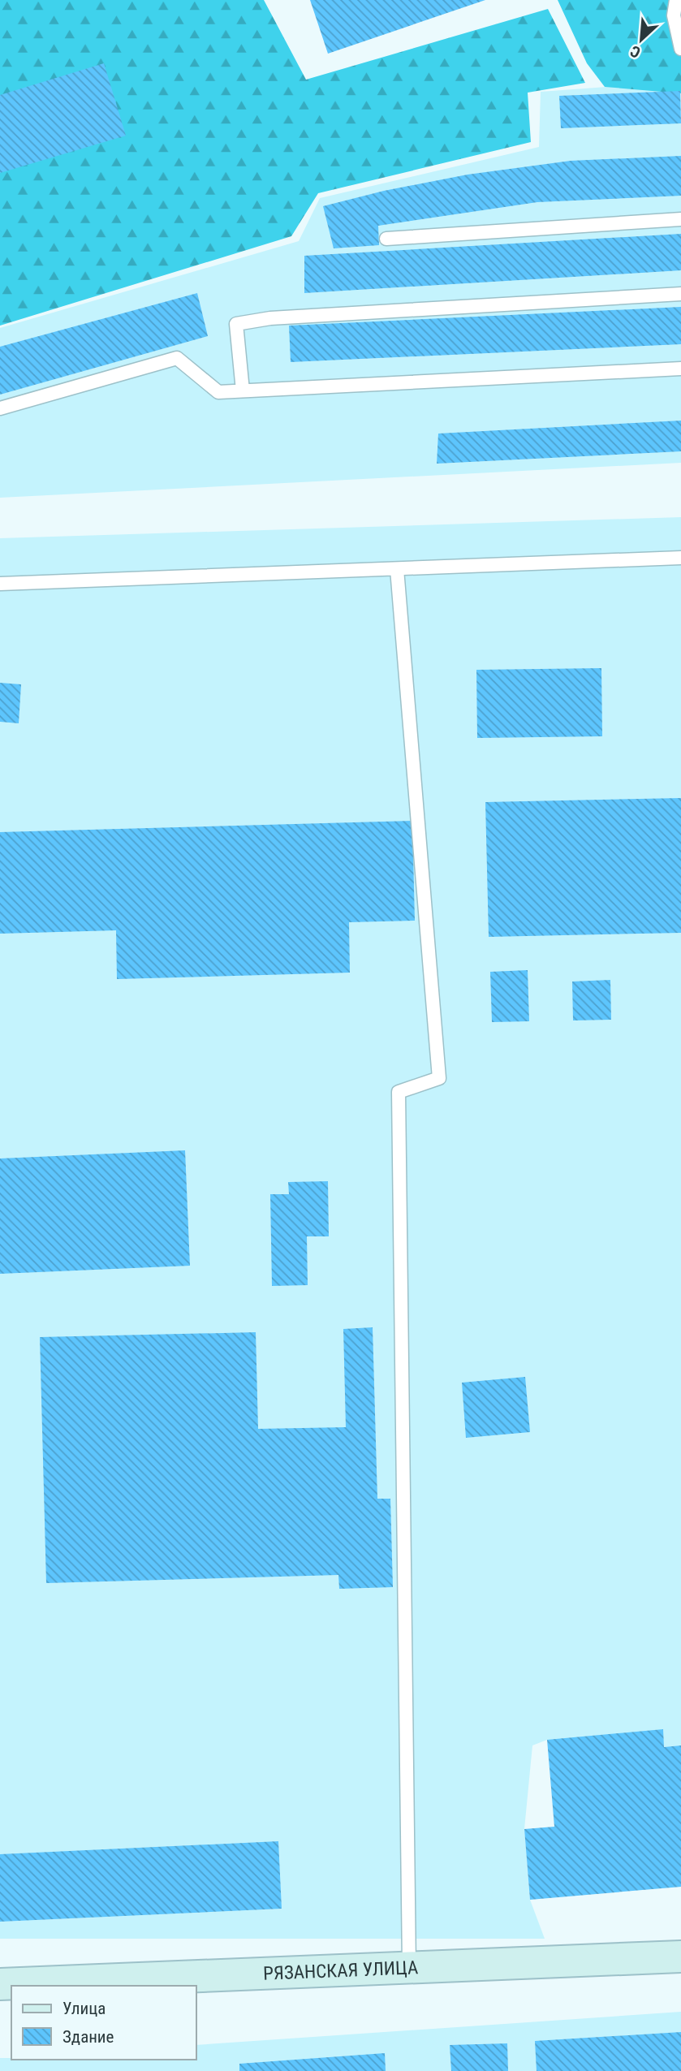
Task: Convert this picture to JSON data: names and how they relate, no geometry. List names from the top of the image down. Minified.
{"streets":{"main road":["РЯЗАНСКАЯ УЛИЦА"]},"legend":["Улица","Здание"],"north":"bottom left"}
